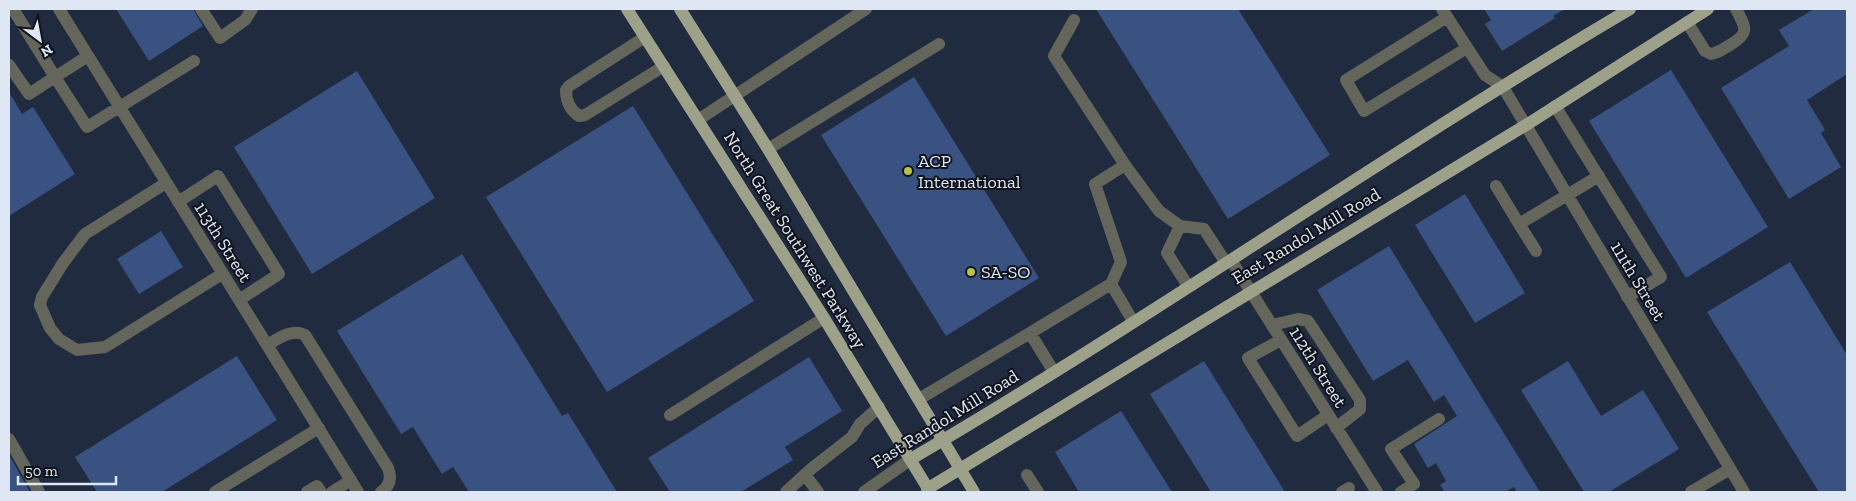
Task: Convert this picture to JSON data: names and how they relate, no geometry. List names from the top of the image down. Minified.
{"streets":{"main road":["East Randol Mill Road","North Great Southwest Parkway"],"street":["113th Street","111th Street","112th Street"]},"crossings":[["East Randol Mill Road","North Great Southwest Parkway"],["East Randol Mill Road","111th Street"],["East Randol Mill Road","112th Street"]],"places":["ACP International","SA-SO"],"scale_bar":"50 m","north":"bottom right"}
